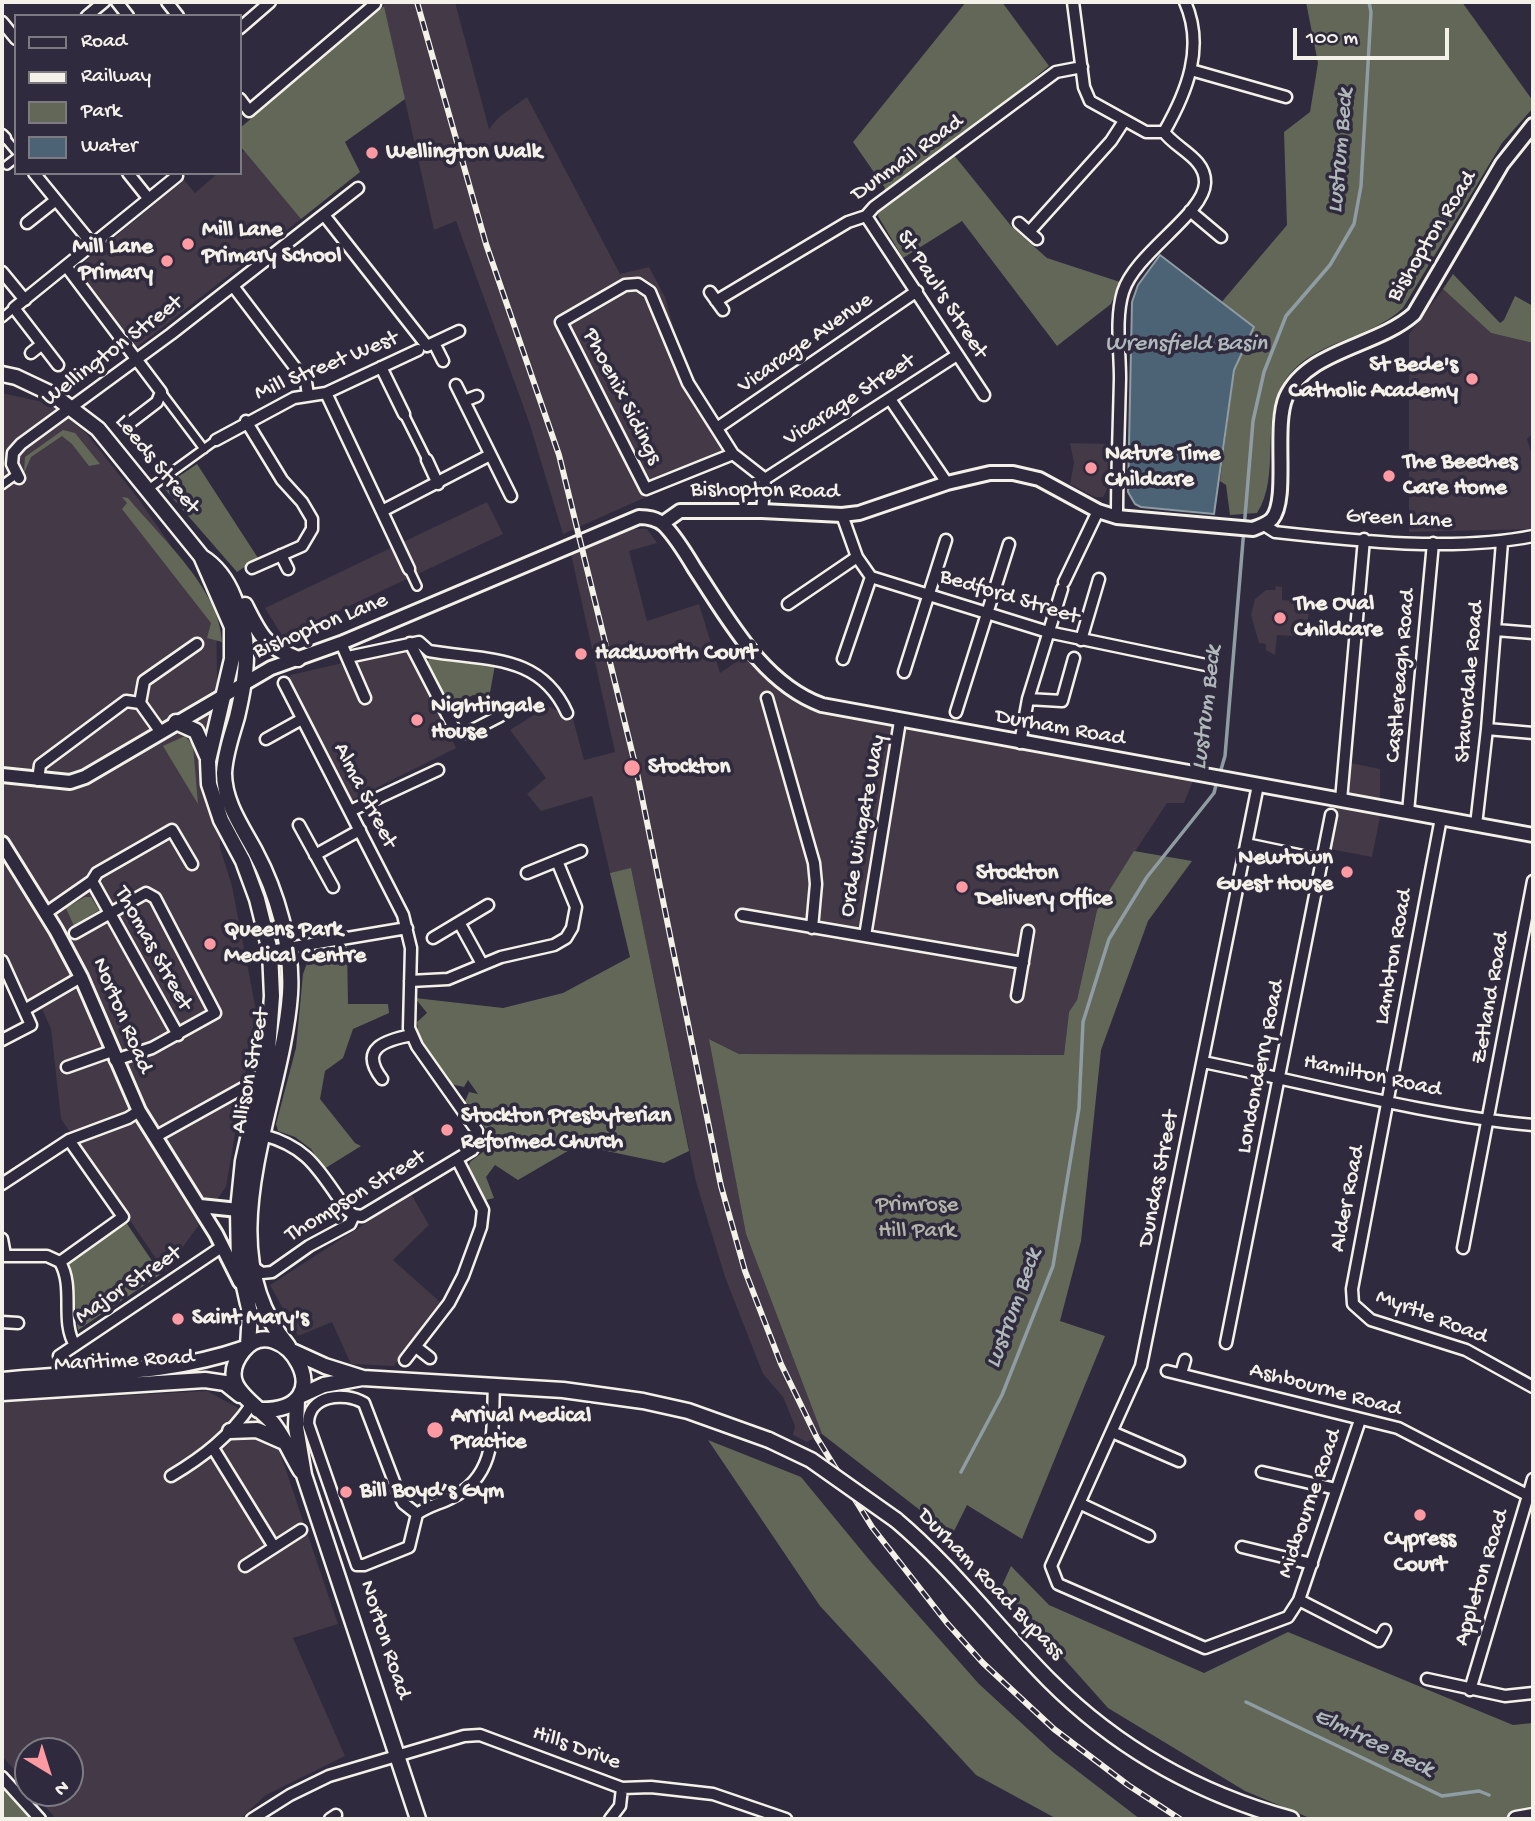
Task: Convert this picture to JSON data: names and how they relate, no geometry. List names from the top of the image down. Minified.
{"streets":{"main road":["Leeds Street","Norton Road","Allison Street","Maritime Road","Durham Road Bypass"],"street":["Dunmail Road","Bishopton Road","St Paul's Street","Vicarage Avenue","Wellington Street","Mill Street West","Phoenix Sidings","Vicarage Street","Green Lane","Bedford Street","Bishopton Lane","Castlereagh Road","Stavordale Road","Durham Road","Alma Street","Orde Wingate Way","Thomas Street","Lambton Road","Zetland Road","Londonderry Road","Hamilton Road","Dundas Street","Thompson Street","Alder Road","Major Street","Myrtle Road","Ashbourne Road","Midbourne Road","Appleton Road","Hills Drive"]},"crossings":[["Dunmail Road","St Paul's Street"],["Bishopton Road","Green Lane"],["Bishopton Road","Bishopton Lane"],["Bishopton Road","Durham Road"],["St Paul's Street","Vicarage Avenue"],["St Paul's Street","Vicarage Street"],["Vicarage Avenue","Phoenix Sidings"],["Wellington Street","Leeds Street"],["Mill Street West","Leeds Street"],["Leeds Street","Bishopton Lane"],["Leeds Street","Allison Street"],["Green Lane","Castlereagh Road"],["Green Lane","Stavordale Road"],["Green Lane","Londonderry Road"],["Bishopton Lane","Durham Road"],["Bishopton Lane","Allison Street"],["Castlereagh Road","Durham Road"],["Stavordale Road","Durham Road"],["Durham Road","Orde Wingate Way"],["Durham Road","Lambton Road"],["Durham Road","Londonderry Road"],["Durham Road","Dundas Street"],["Alma Street","Thompson Street"],["Lambton Road","Hamilton Road"],["Lambton Road","Alder Road"],["Zetland Road","Hamilton Road"],["Norton Road","Allison Street"],["Norton Road","Major Street"],["Norton Road","Maritime Road"],["Norton Road","Hills Drive"],["Londonderry Road","Hamilton Road"],["Allison Street","Thompson Street"],["Allison Street","Maritime Road"],["Hamilton Road","Dundas Street"],["Hamilton Road","Alder Road"],["Dundas Street","Midbourne Road"],["Alder Road","Myrtle Road"],["Ashbourne Road","Midbourne Road"],["Ashbourne Road","Appleton Road"]],"water":["Lustrum Beck","Wrensfield Basin","Elmtree Beck"],"parks":["Primrose Hill Park"],"places":["Wellington Walk","Mill Lane Primary School","Mill Lane Primary","St Bede's Catholic Academy","Nature Time Childcare","The Beeches Care Home","The Oval Childcare","Hackworth Court","Nightingale House","Stockton","Newtown Guest House","Stockton Delivery Office","Queens Park Medical Centre","Stockton Presbyterian Reformed Church","Saint Mary's","Arrival Medical Practice","Bill Boyd’s Gym","Cypress Court"],"legend":["Road","Railway","Park","Water"],"scale_bar":"100 m","north":"bottom right"}
